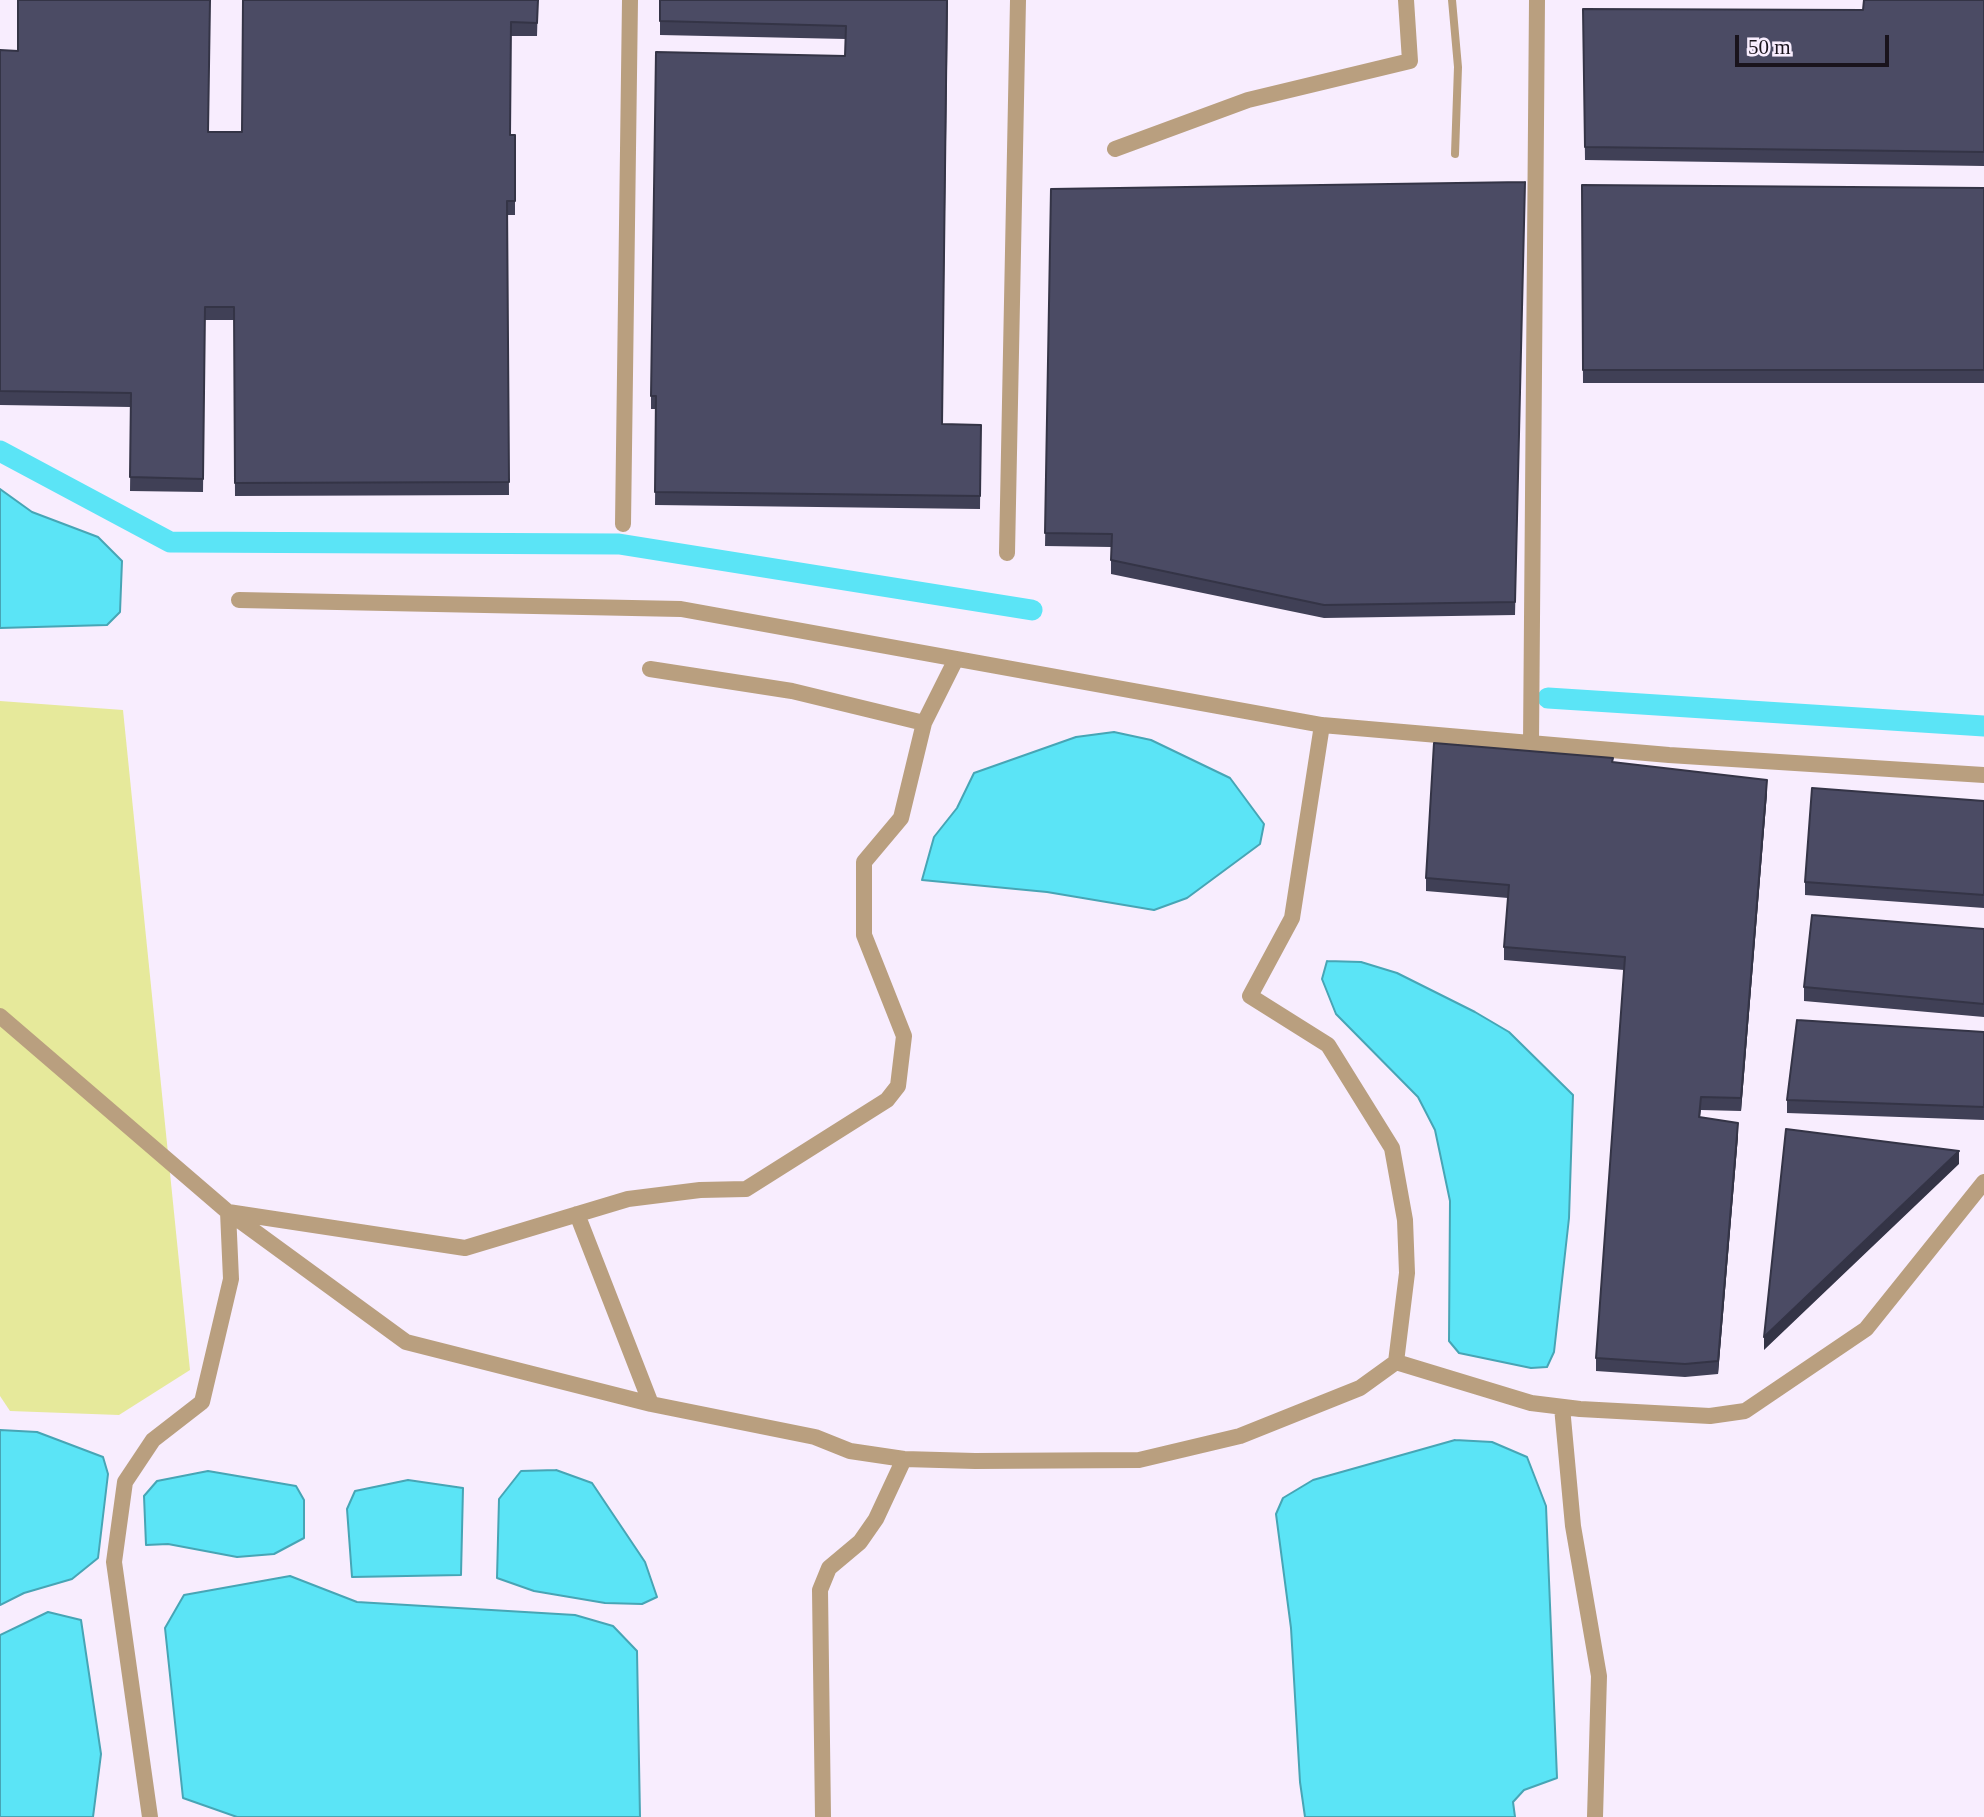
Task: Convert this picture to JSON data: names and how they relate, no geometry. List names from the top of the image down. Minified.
{"scale_bar":"50 m"}
